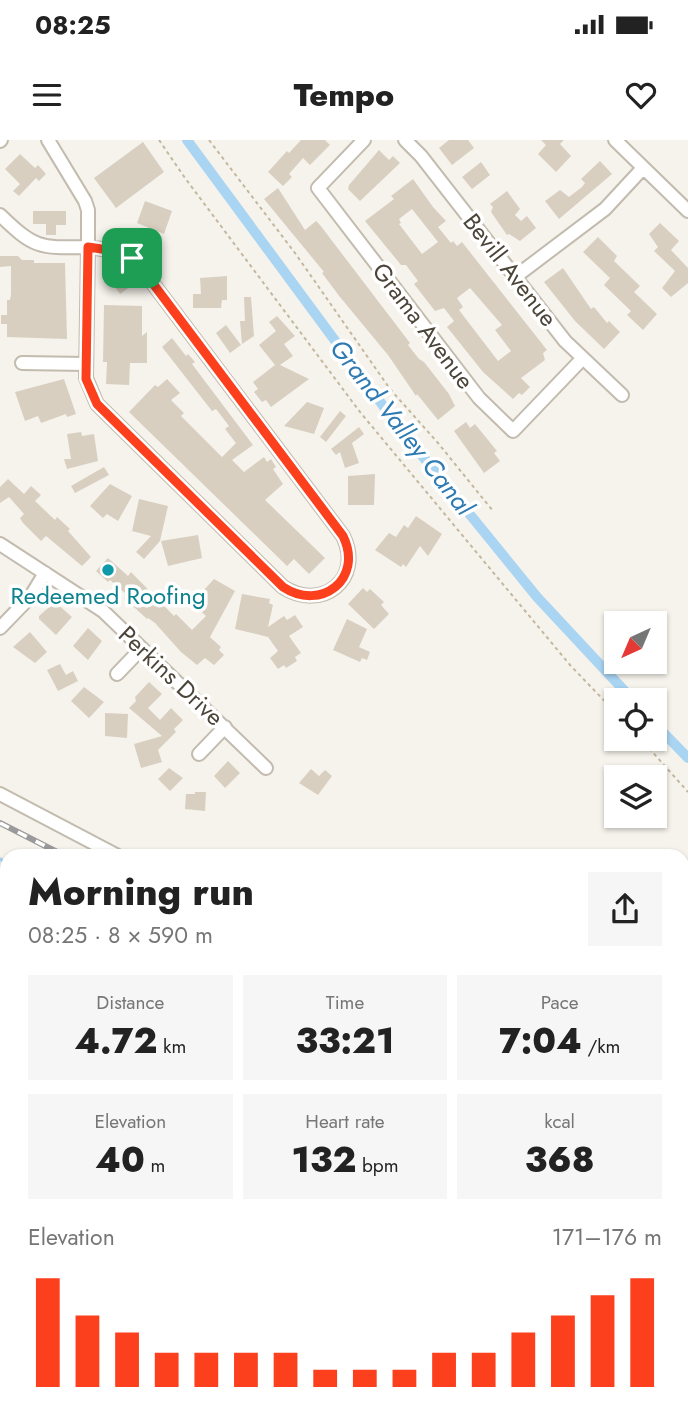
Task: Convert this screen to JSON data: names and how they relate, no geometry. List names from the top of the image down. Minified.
{"streets":{"street":["Bevill Avenue","Grama Avenue","Perkins Drive"]},"crossings":[["Bevill Avenue","Grama Avenue"]],"water":["Grand Valley Canal"],"places":["Redeemed Roofing"],"north":"bottom left","page":{"status":"08:25","header":"Tempo","heading":["Morning run","08:25 · 8 × 590 m"],"stats":[["Distance","4.72 km"],["Time","33:21"],["Pace","7:04 /km"],["Elevation","40 m"],["Heart rate","132 bpm"],["kcal","368"]],"chart":["Elevation","171–176 m"]}}
